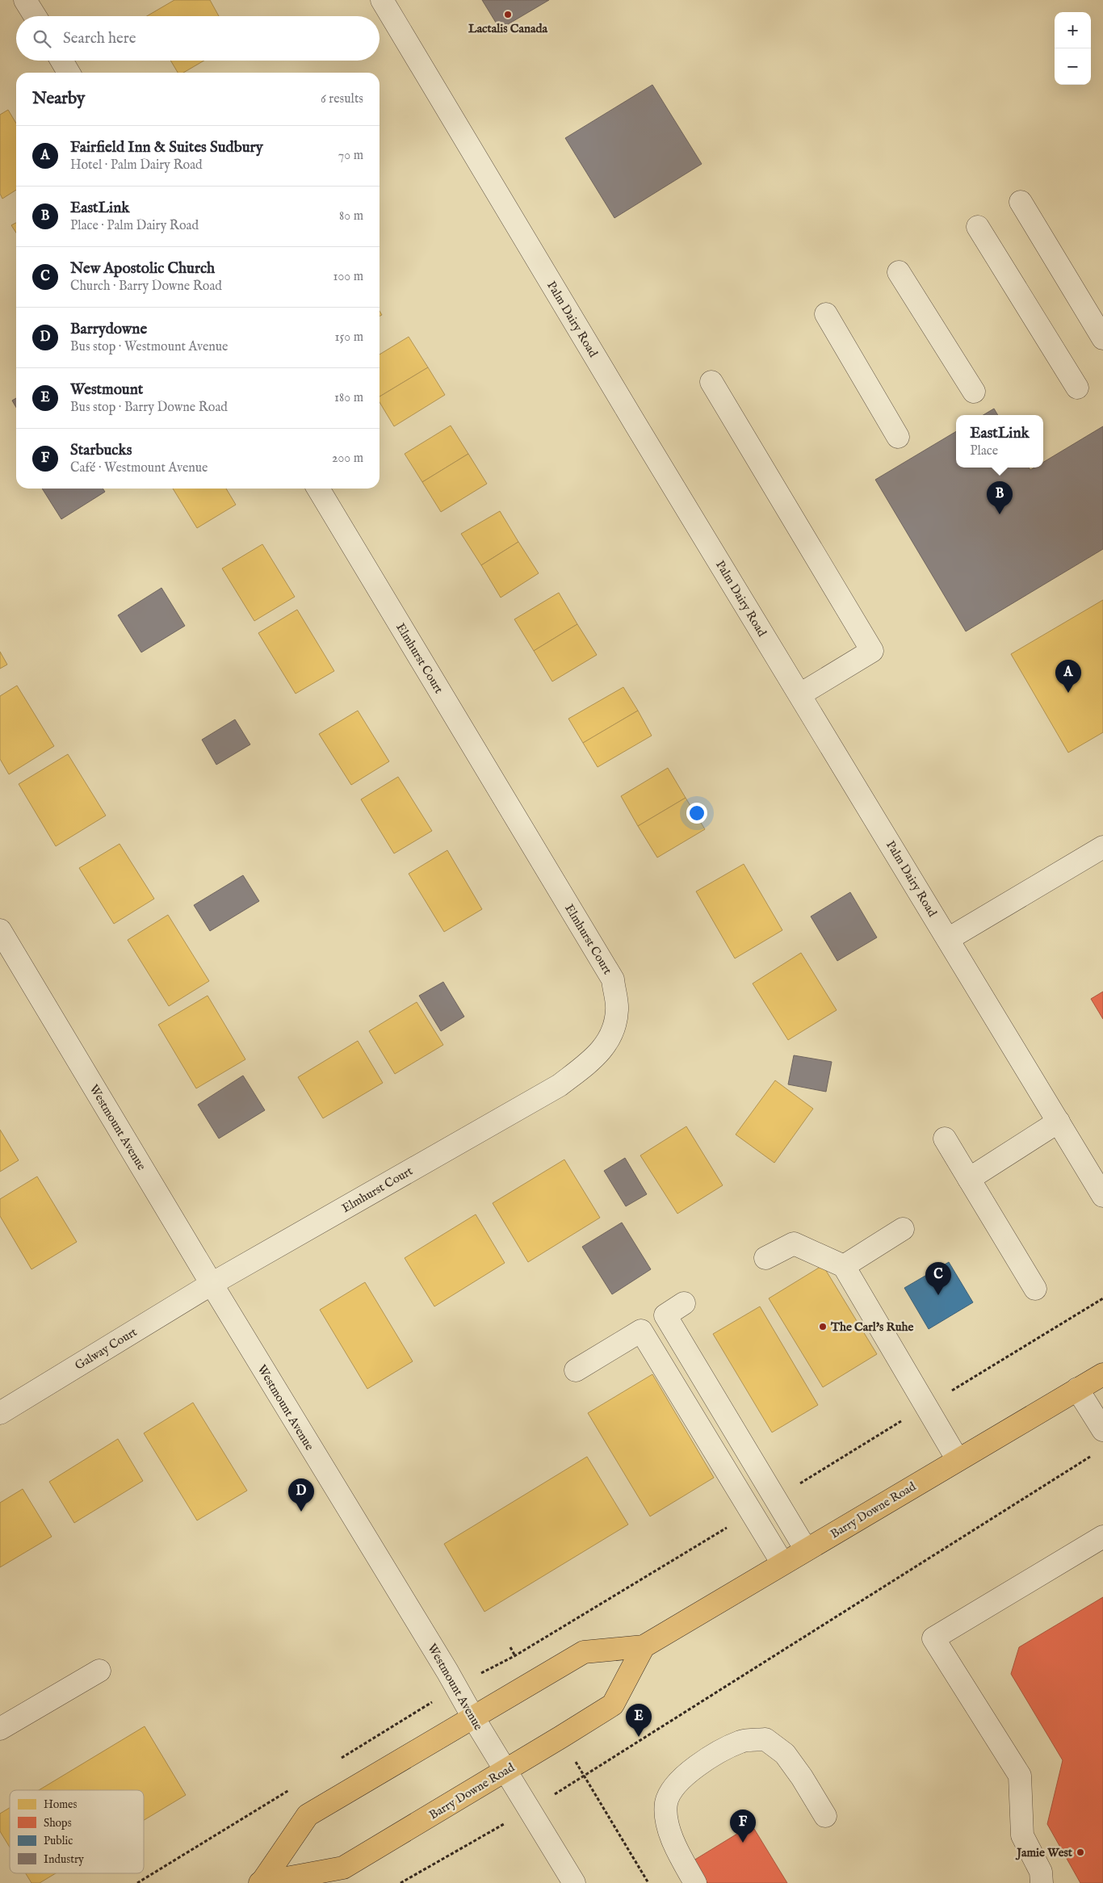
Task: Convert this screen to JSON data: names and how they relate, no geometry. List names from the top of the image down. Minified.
{"streets":{"main road":["Barry Downe Road"],"street":["Palm Dairy Road","Elmhurst Court","Westmount Avenue","Galway Court"]},"crossings":[["Elmhurst Court","Westmount Avenue"],["Elmhurst Court","Galway Court"],["Westmount Avenue","Galway Court"],["Westmount Avenue","Barry Downe Road"]],"places":["Lactalis Canada","The Carl's Ruhe","Jamie West"],"legend":["Homes","Shops","Public","Industry"],"page":{"map_buttons":["+","−"],"search":"Search here","heading":["Nearby","6 results"],"list":[{"mark":"A","name":"Fairfield Inn & Suites Sudbury","note":"Hotel · Palm Dairy Road","value":"70 m"},{"mark":"B","name":"EastLink","note":"Place · Palm Dairy Road","value":"80 m"},{"mark":"C","name":"New Apostolic Church","note":"Church · Barry Downe Road","value":"100 m"},{"mark":"D","name":"Barrydowne","note":"Bus stop · Westmount Avenue","value":"150 m"},{"mark":"E","name":"Westmount","note":"Bus stop · Barry Downe Road","value":"180 m"},{"mark":"F","name":"Starbucks","note":"Café · Westmount Avenue","value":"200 m"}],"popup":["EastLink","Place"],"pins":["B","A","C","D","E","F"]}}
